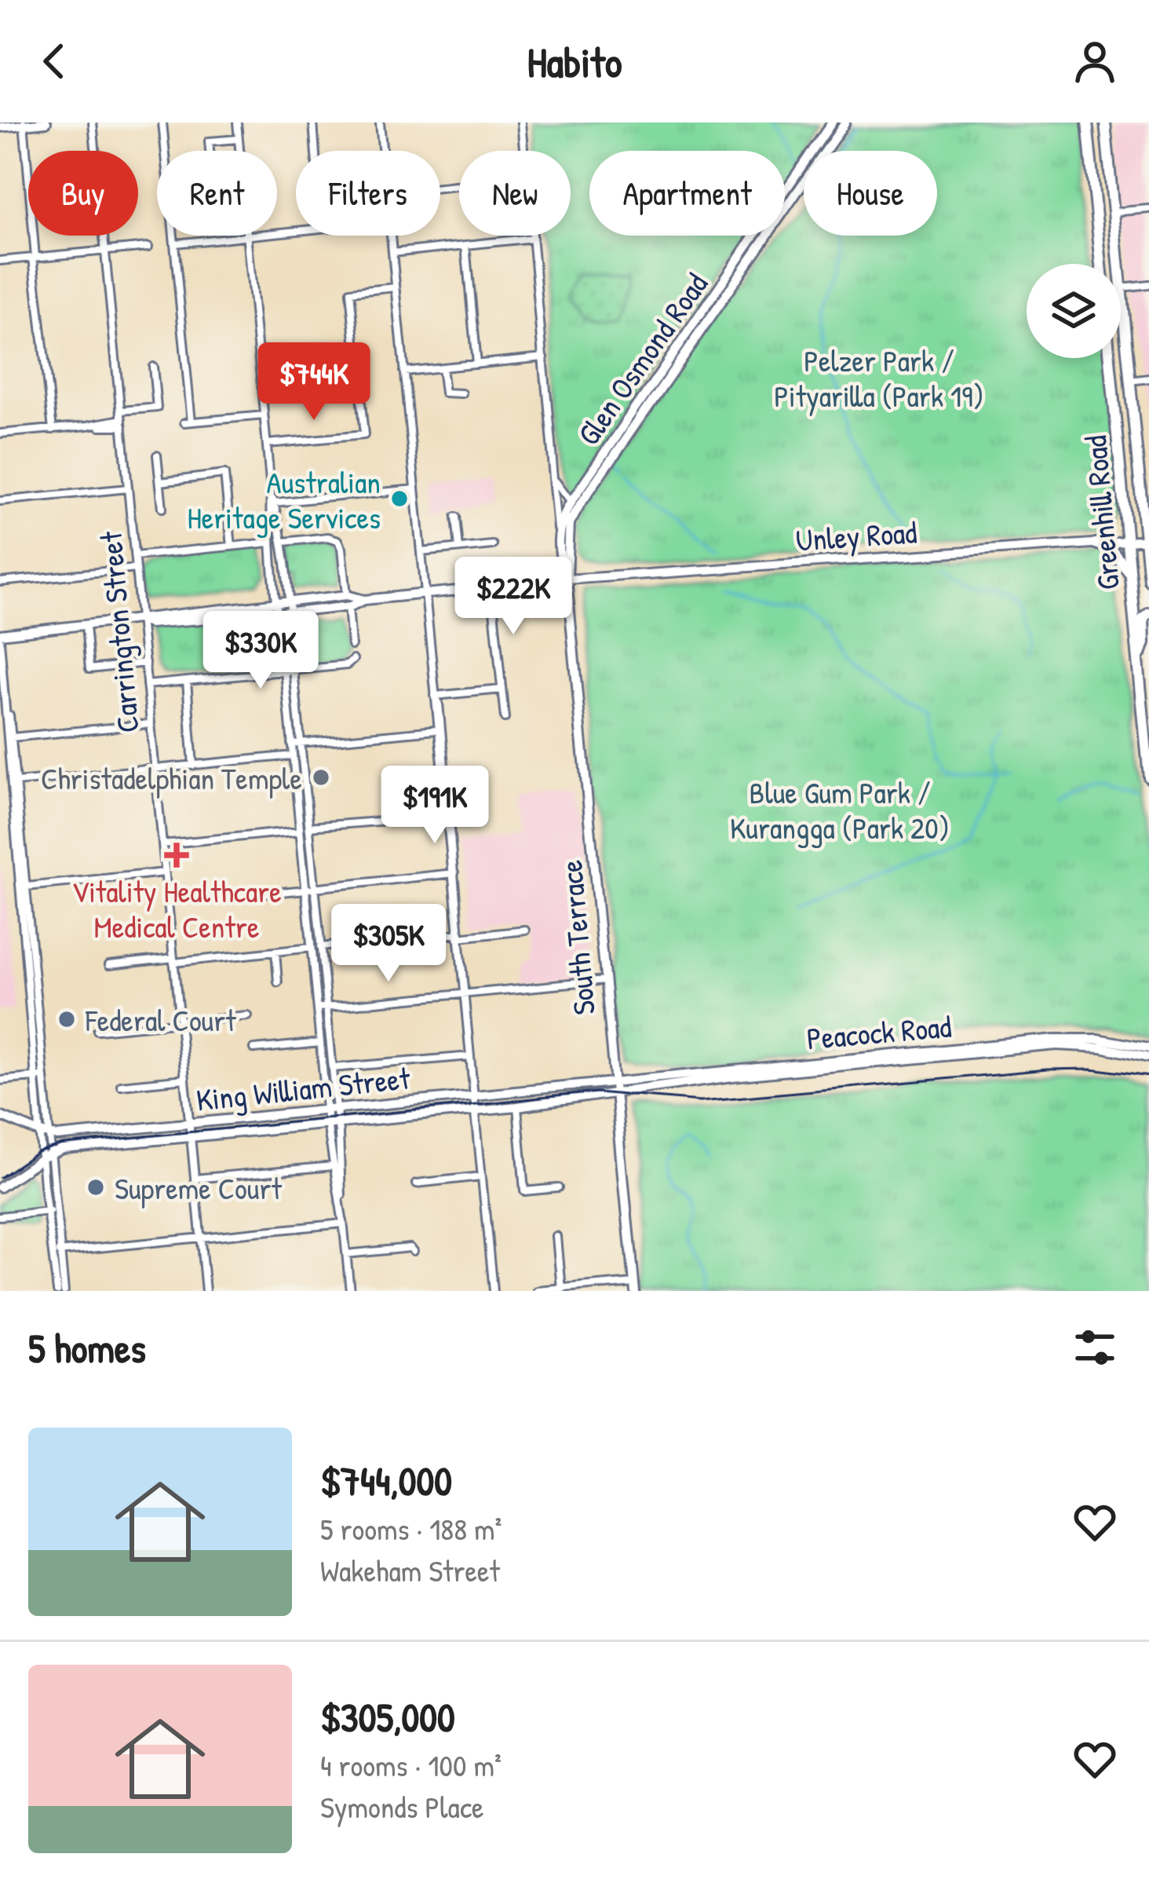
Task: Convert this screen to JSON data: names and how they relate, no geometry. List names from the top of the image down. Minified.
{"streets":{"highway":["Greenhill Road"],"main road":["Glen Osmond Road","Unley Road","South Terrace","Peacock Road","King William Street"],"street":["Carrington Street"]},"crossings":[["Glen Osmond Road","South Terrace"],["Greenhill Road","Unley Road"],["Unley Road","South Terrace"],["Carrington Street","King William Street"],["South Terrace","Peacock Road"],["South Terrace","King William Street"],["Peacock Road","King William Street"]],"parks":["Pelzer Park / Pityarilla (Park 19)","Blue Gum Park / Kurangga (Park 20)"],"places":{"other":["Australian Heritage Services","Christadelphian Temple","Federal Court","Supreme Court"],"health":["Vitality Healthcare Medical Centre"]},"page":{"header":"Habito","chip":["Buy","Rent","Filters","New","Apartment","House"],"price":["$744K","$222K","$330K","$191K","$305K"],"heading":"5 homes","list":[{"name":"$744,000","note":"5 rooms · 188 m² · Wakeham Street"},{"name":"$305,000","note":"4 rooms · 100 m² · Symonds Place"}]}}
